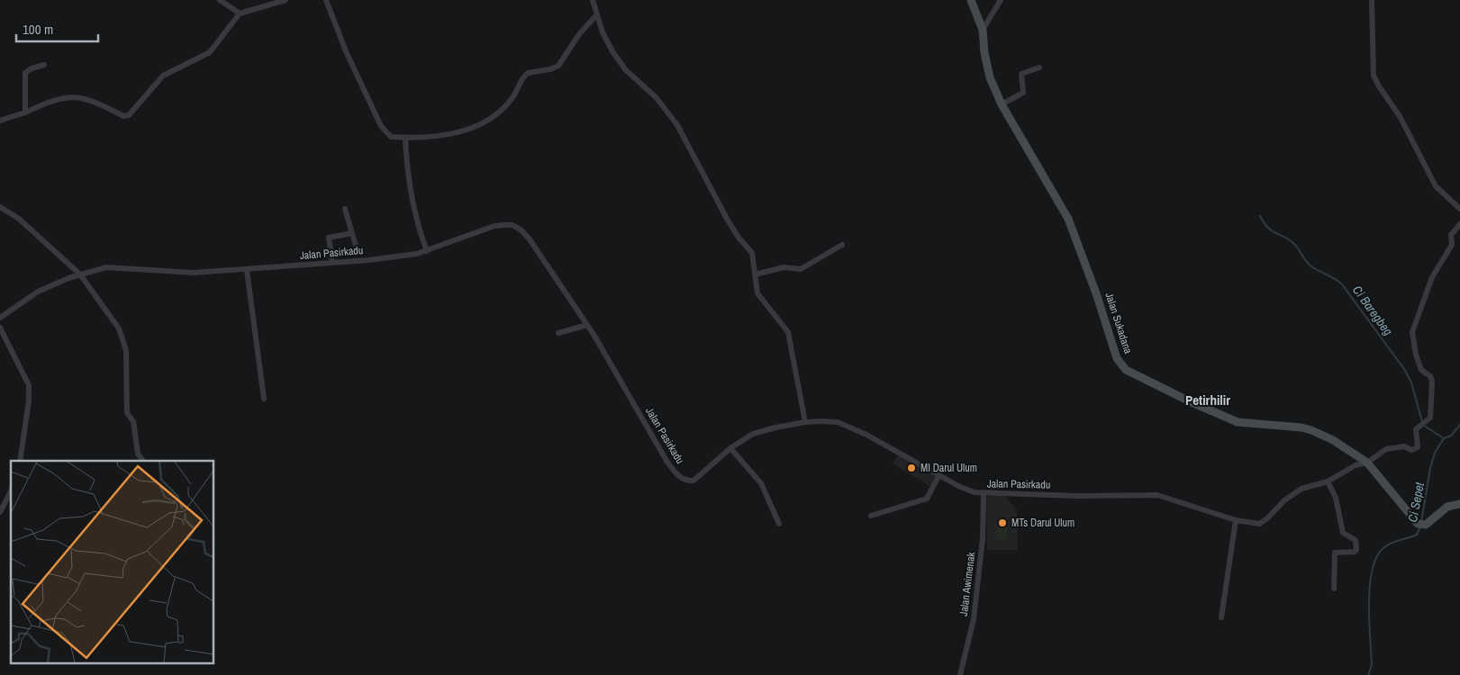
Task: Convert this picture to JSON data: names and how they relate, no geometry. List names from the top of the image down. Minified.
{"streets":{"main road":["Jalan Sukadana"],"street":["Jalan Pasirkadu","Jalan Awimenak"]},"crossings":[["Jalan Pasirkadu","Jalan Sukadana"],["Jalan Pasirkadu","Jalan Awimenak"]],"districts":["Petirhilir"],"water":["Ci Baregbeg","Ci Sepet"],"places":["MI Darul Ulum","MTs Darul Ulum"],"scale_bar":"100 m"}
